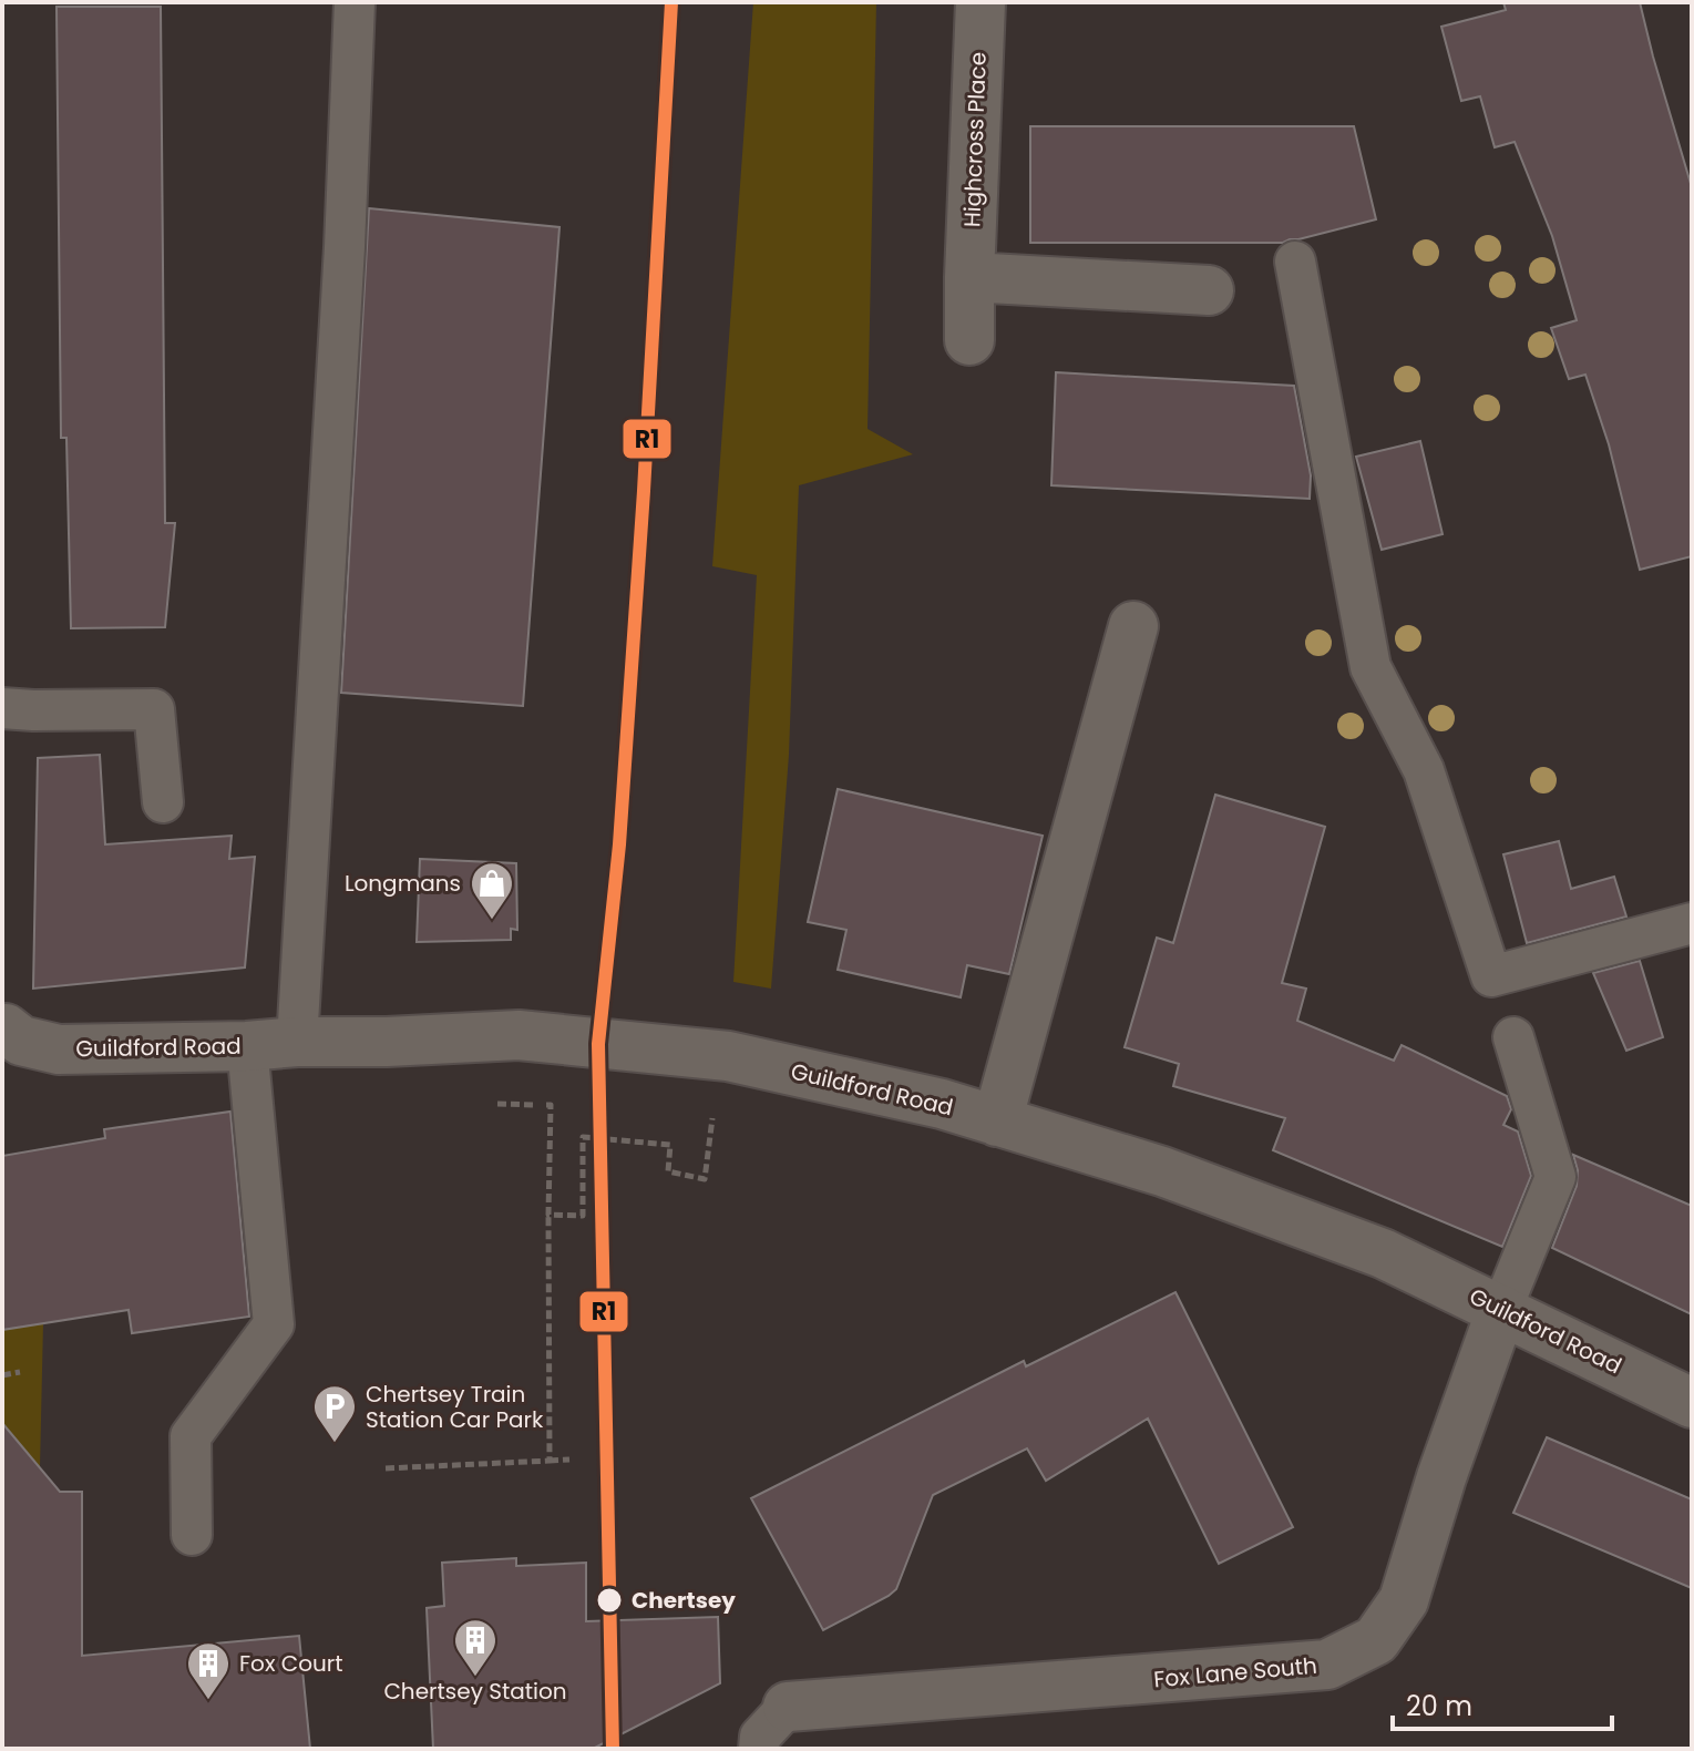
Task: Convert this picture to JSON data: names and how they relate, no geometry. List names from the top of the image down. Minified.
{"streets":{"street":["Highcross Place","Guildford Road","Fox Lane South"]},"crossings":[["Guildford Road","Fox Lane South"]],"places":{"shop":["Longmans"],"parking":["Chertsey Train Station Car Park"],"other":["Chertsey"],"building":["Chertsey Station","Fox Court"]},"lines":["transit line R1"],"scale_bar":"20 m"}
